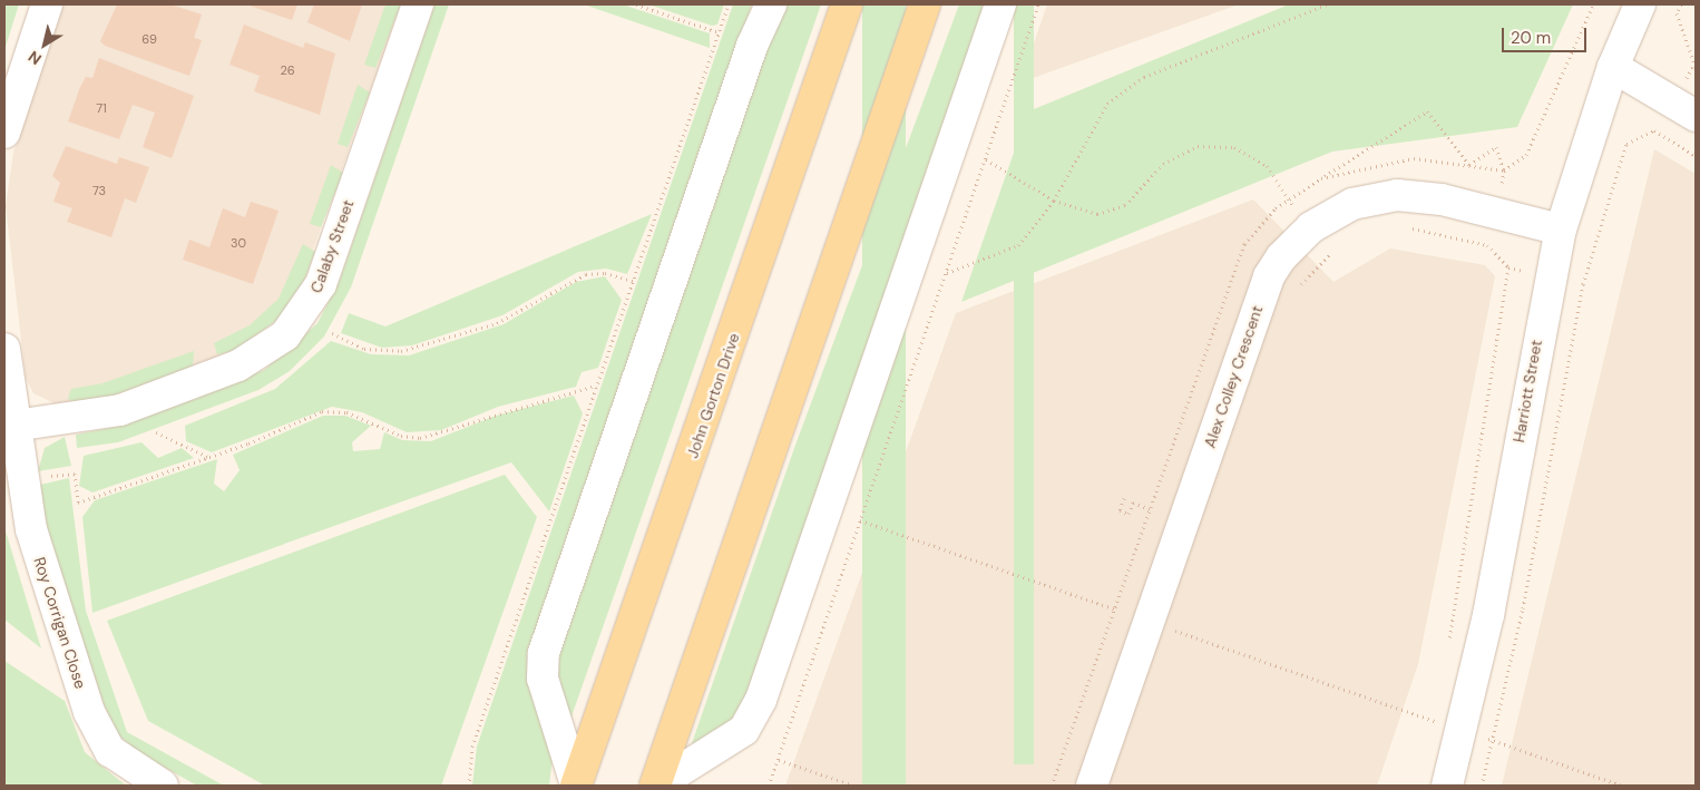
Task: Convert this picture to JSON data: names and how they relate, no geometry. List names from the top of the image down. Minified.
{"streets":{"main road":["John Gorton Drive"],"street":["Calaby Street","Alex Colley Crescent","Harriott Street","Roy Corrigan Close"]},"crossings":[["Calaby Street","Roy Corrigan Close"],["Alex Colley Crescent","Harriott Street"]],"house_numbers":["69","26","71","73","30"],"scale_bar":"20 m","north":"bottom left"}
